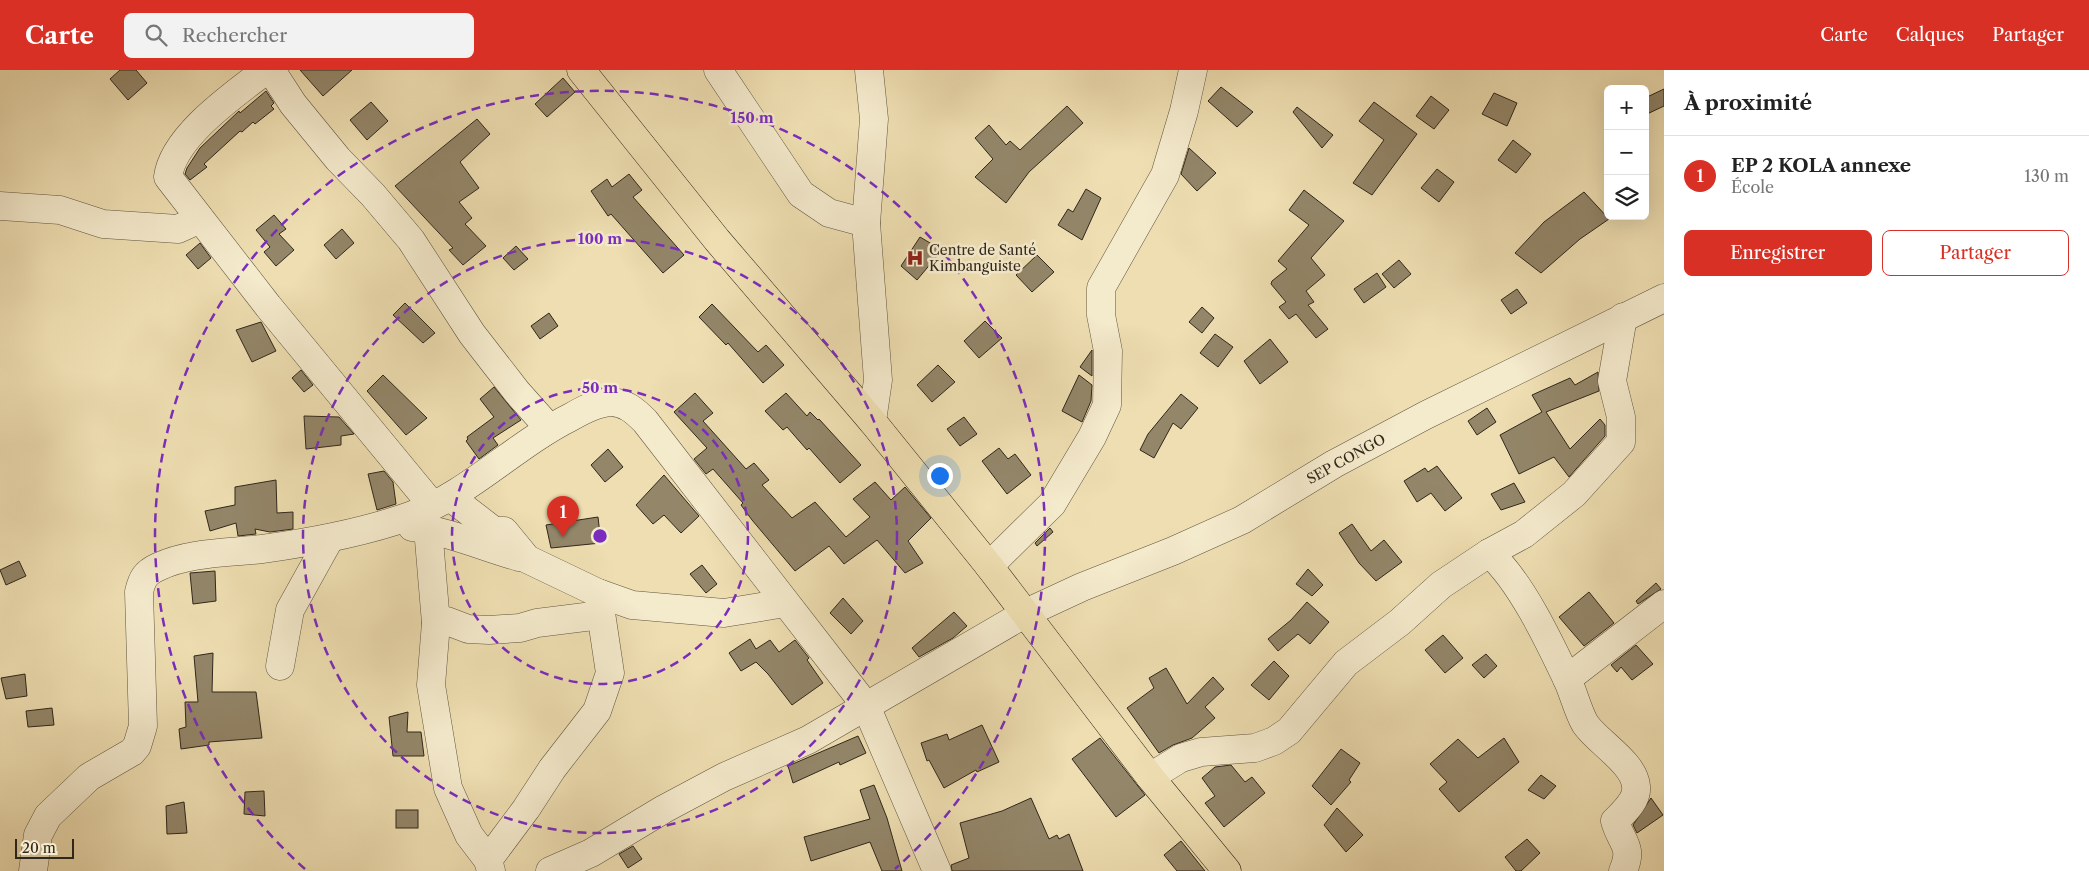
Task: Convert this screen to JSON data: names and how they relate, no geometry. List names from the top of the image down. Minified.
{"streets":{"street":["SEP CONGO"]},"places":{"hospital":["Centre de Santé Kimbanguiste"]},"scale_bar":"20 m","page":{"header":"Carte","search":"Rechercher","nav":["Carte","Calques","Partager"],"heading":"À proximité","map_buttons":["+","−"],"list":[{"mark":"1","name":"EP 2 KOLA annexe","note":"École","value":"130 m"}],"buttons":["Enregistrer","Partager"],"pins":"1","scale":"20 m"},"rings":["150 m","100 m","50 m"]}
